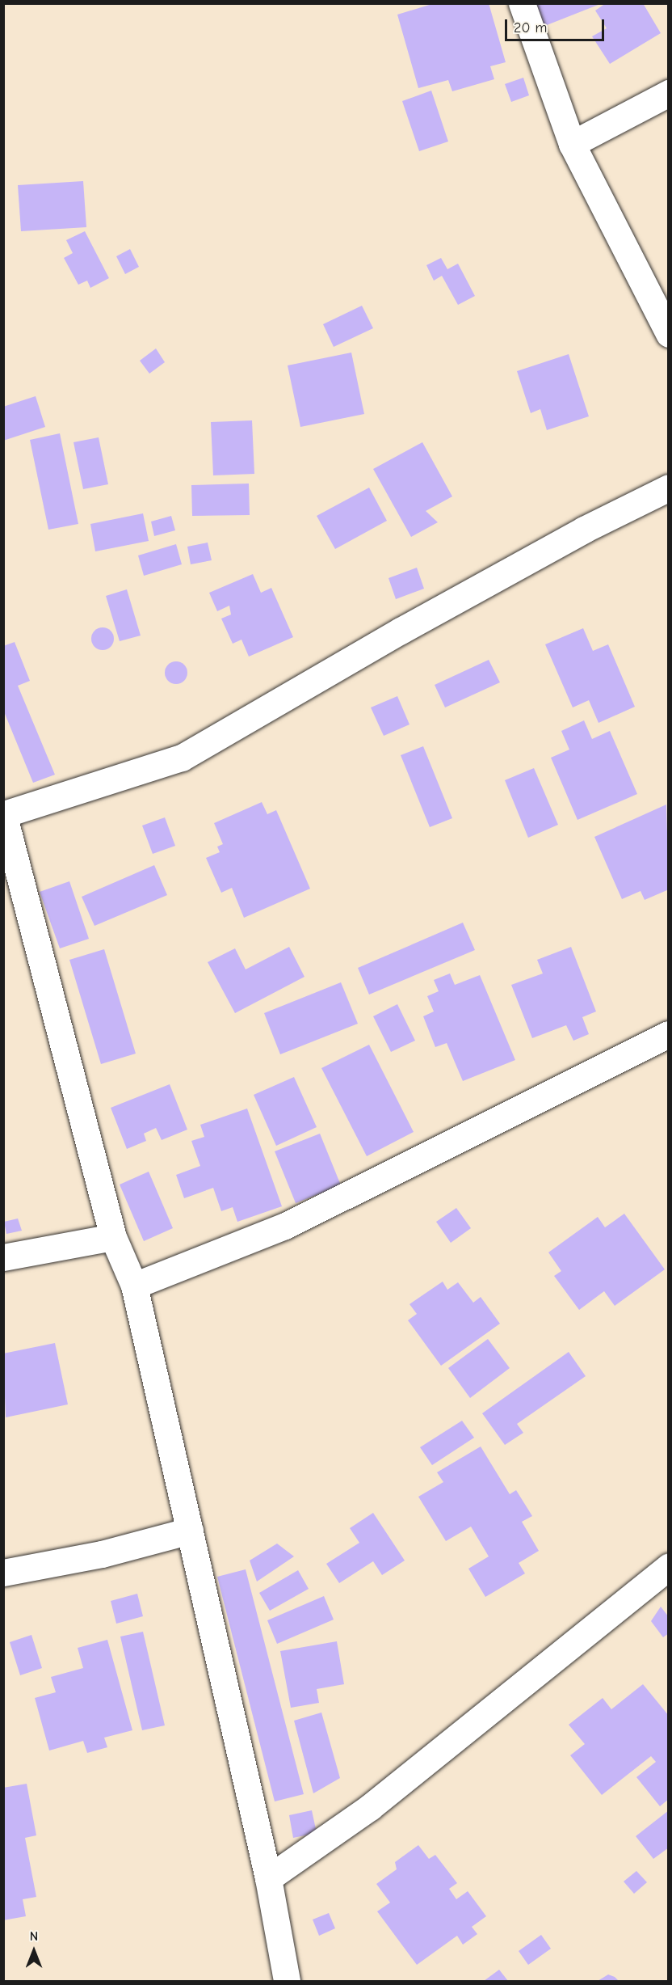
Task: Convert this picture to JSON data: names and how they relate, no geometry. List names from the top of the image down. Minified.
{"scale_bar":"20 m","north":"top"}
